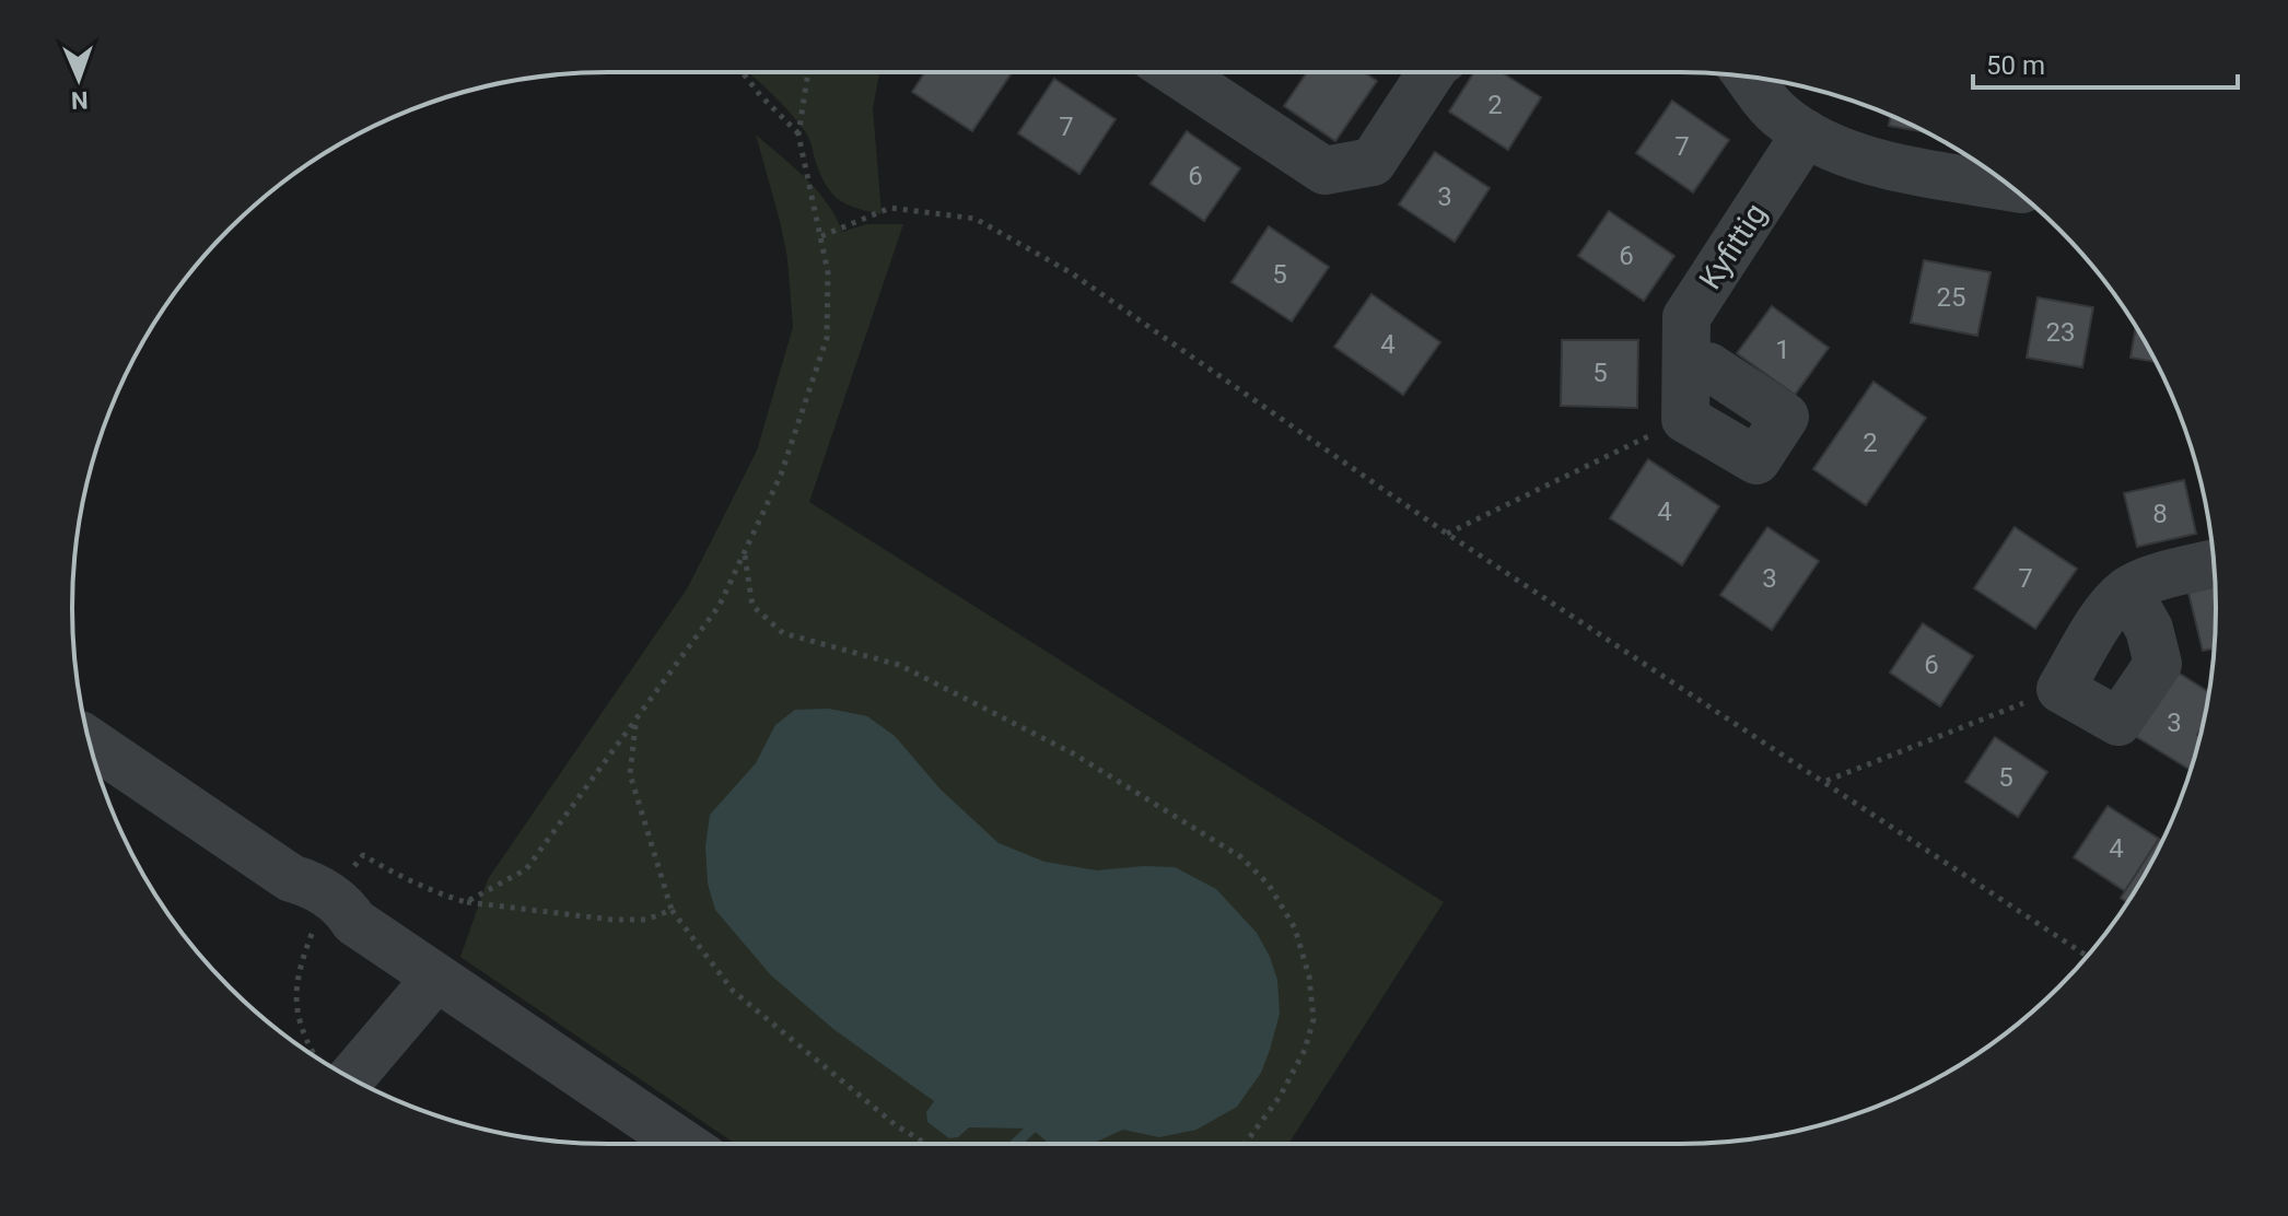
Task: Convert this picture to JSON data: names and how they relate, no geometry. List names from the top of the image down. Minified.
{"streets":{"street":["Kyfittig"]},"house_numbers":["2","7","7","6","3","6","5","25","23","4","1","5","2","4","8","3","7","6","3","5","4"],"scale_bar":"50 m","north":"bottom"}
